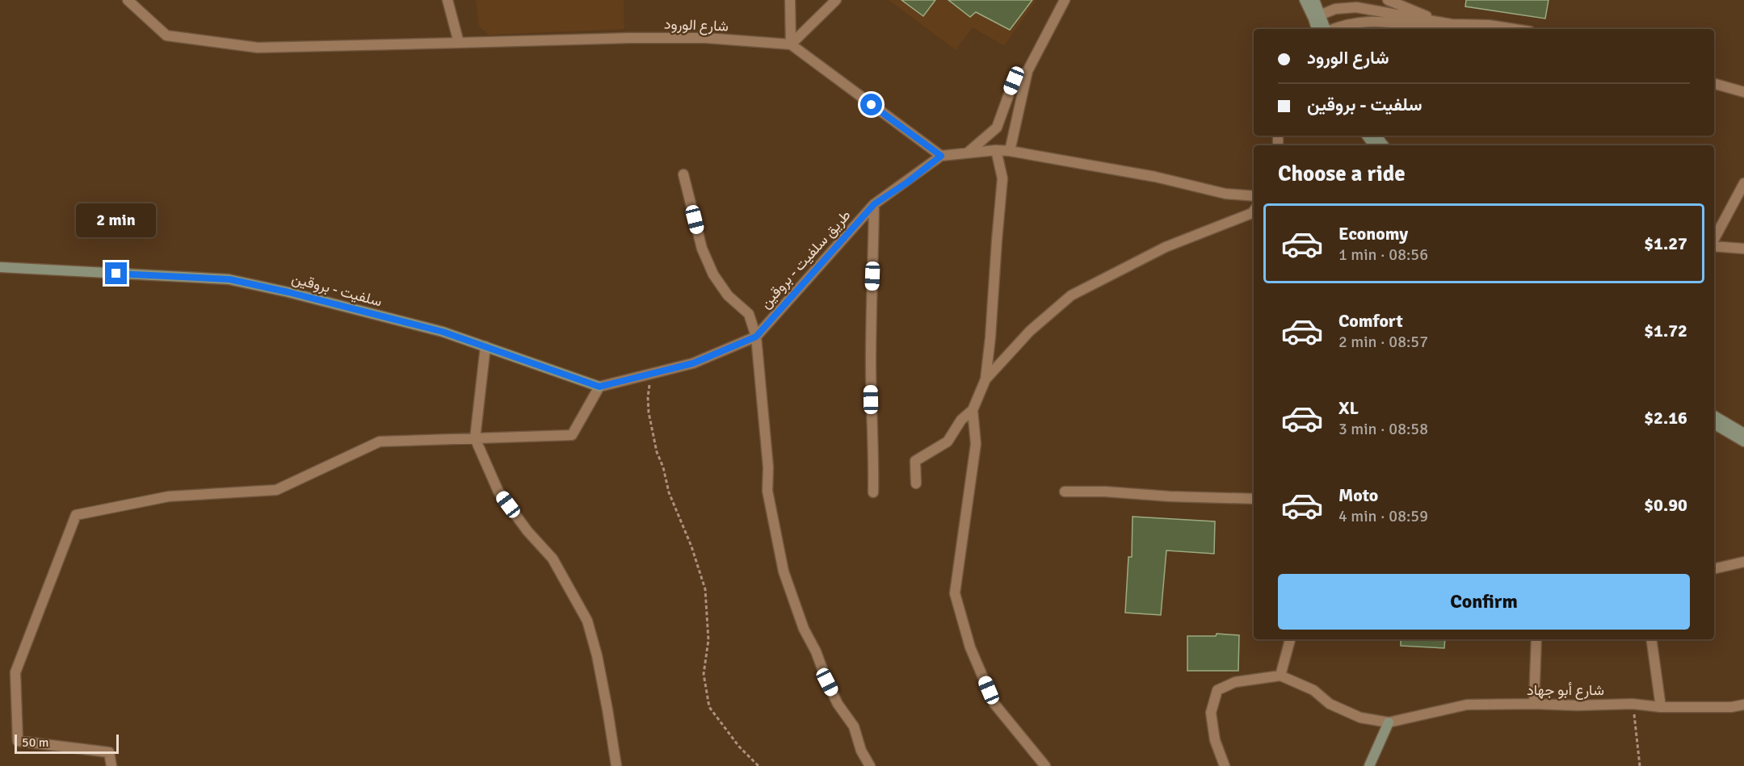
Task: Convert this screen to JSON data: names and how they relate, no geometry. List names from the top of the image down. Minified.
{"streets":{"main road":["سلفيت - بروقين"],"street":["شارع الورود","طريق سلفيت - بروقين","شارع أبو جهاد"]},"crossings":[["طريق سلفيت - بروقين","سلفيت - بروقين"]],"scale_bar":"50 m","page":{"banner":["شارع الورود","سلفيت - بروقين"],"heading":"Choose a ride","bubble":"2 min","list":[{"name":"Economy","note":"1 min · 08:56","value":"$1.27"},{"name":"Comfort","note":"2 min · 08:57","value":"$1.72"},{"name":"XL","note":"3 min · 08:58","value":"$2.16"},{"name":"Moto","note":"4 min · 08:59","value":"$0.90"}],"buttons":"Confirm","scale":"50 m"}}
